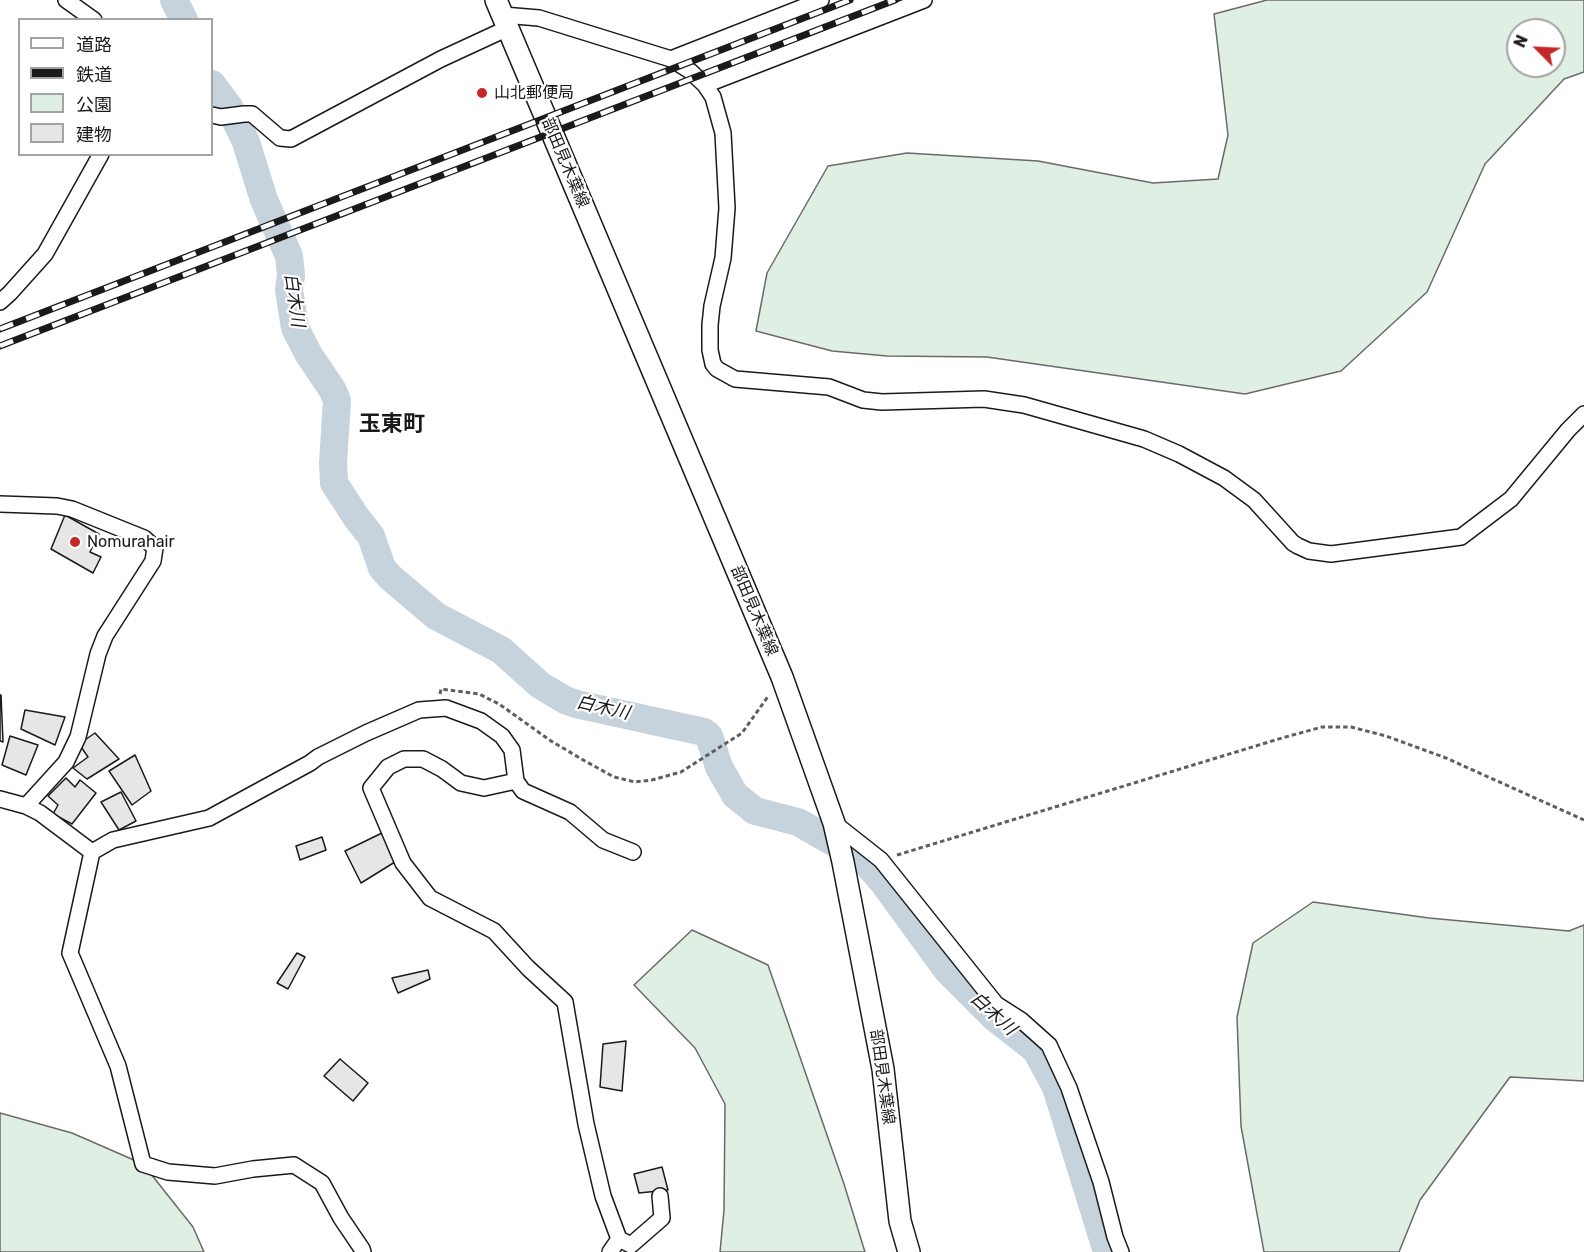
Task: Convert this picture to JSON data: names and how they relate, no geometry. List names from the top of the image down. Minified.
{"streets":{"main road":["部田見木葉線"]},"districts":["玉東町"],"water":["白木川"],"places":["山北郵便局","Nomurahair"],"legend":["道路","鉄道","公園","建物"],"north":"top left"}
